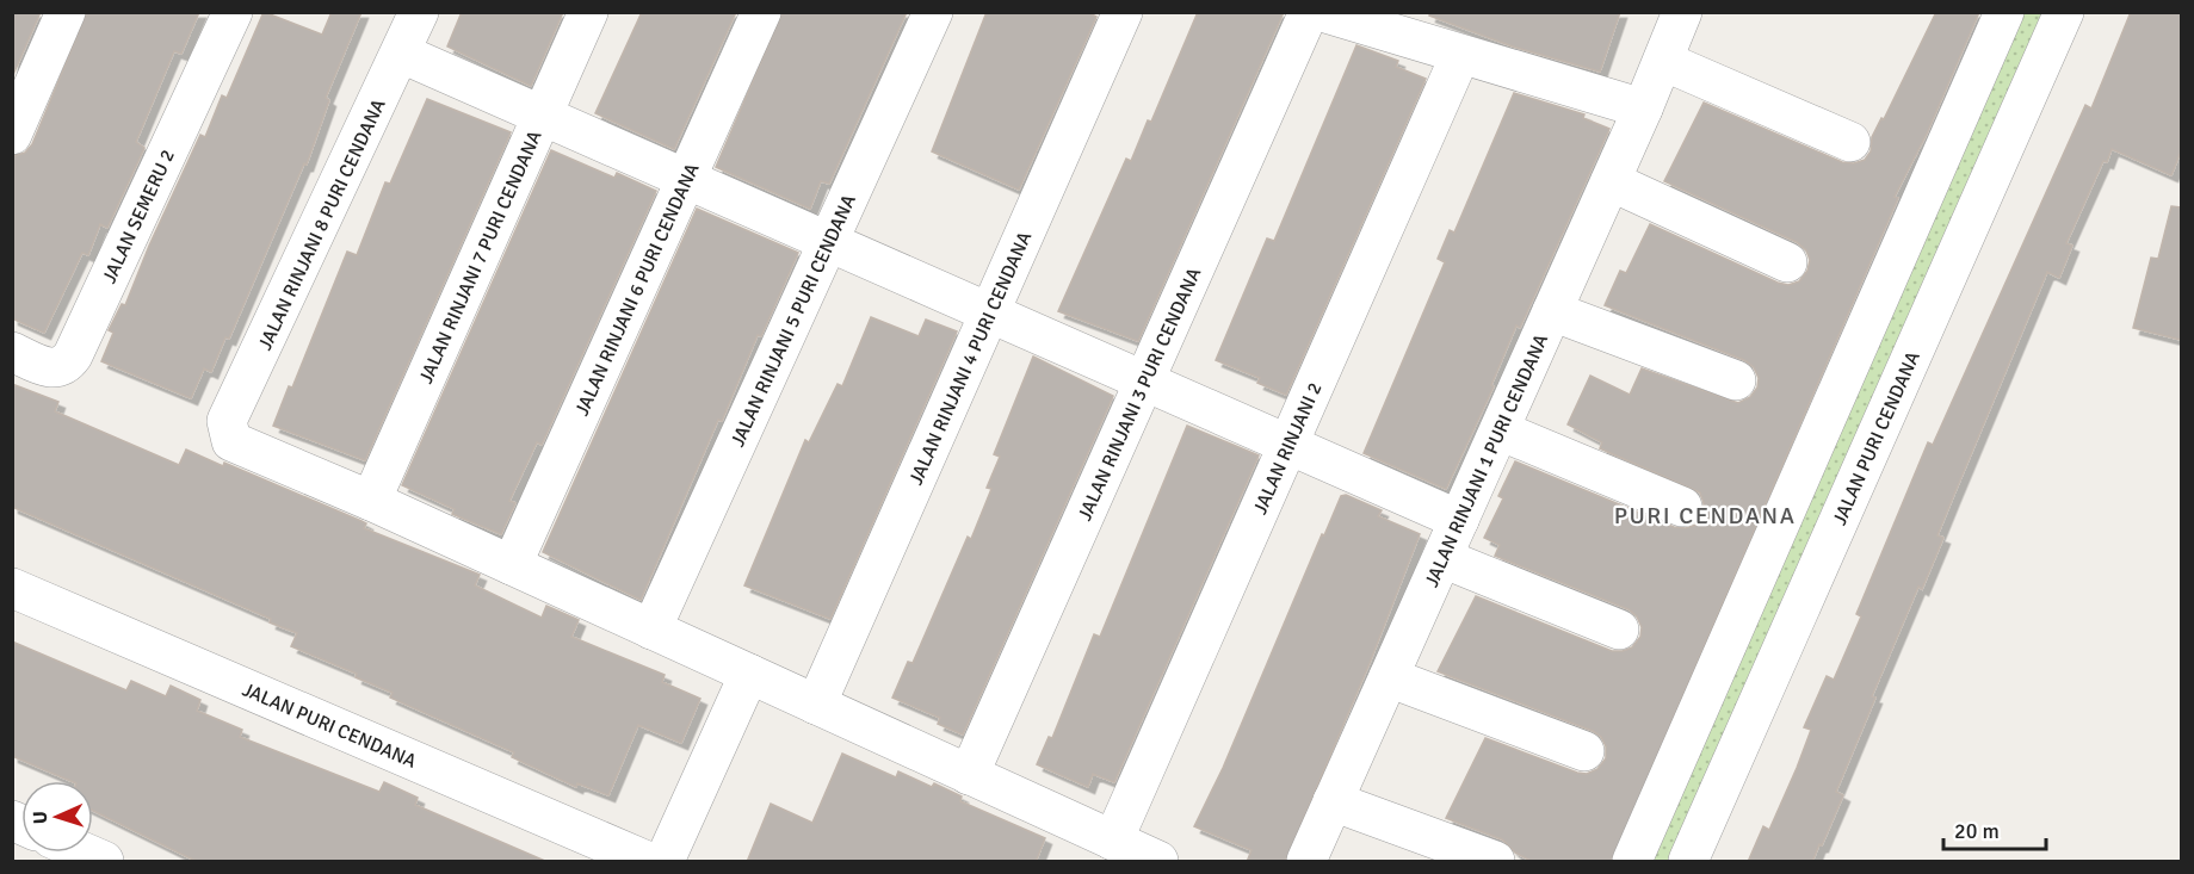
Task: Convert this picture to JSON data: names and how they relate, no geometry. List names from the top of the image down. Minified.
{"streets":{"street":["JALAN SEMERU 2","JALAN RINJANI 8 PURI CENDANA","JALAN RINJANI 7 PURI CENDANA","JALAN RINJANI 6 PURI CENDANA","JALAN RINJANI 5 PURI CENDANA","JALAN RINJANI 4 PURI CENDANA","JALAN RINJANI 3 PURI CENDANA","JALAN PURI CENDANA","JALAN RINJANI 2","JALAN RINJANI 1 PURI CENDANA"]},"crossings":[["JALAN RINJANI 8 PURI CENDANA","JALAN RINJANI 7 PURI CENDANA"]],"districts":["PURI CENDANA"],"scale_bar":"20 m","north":"left"}
